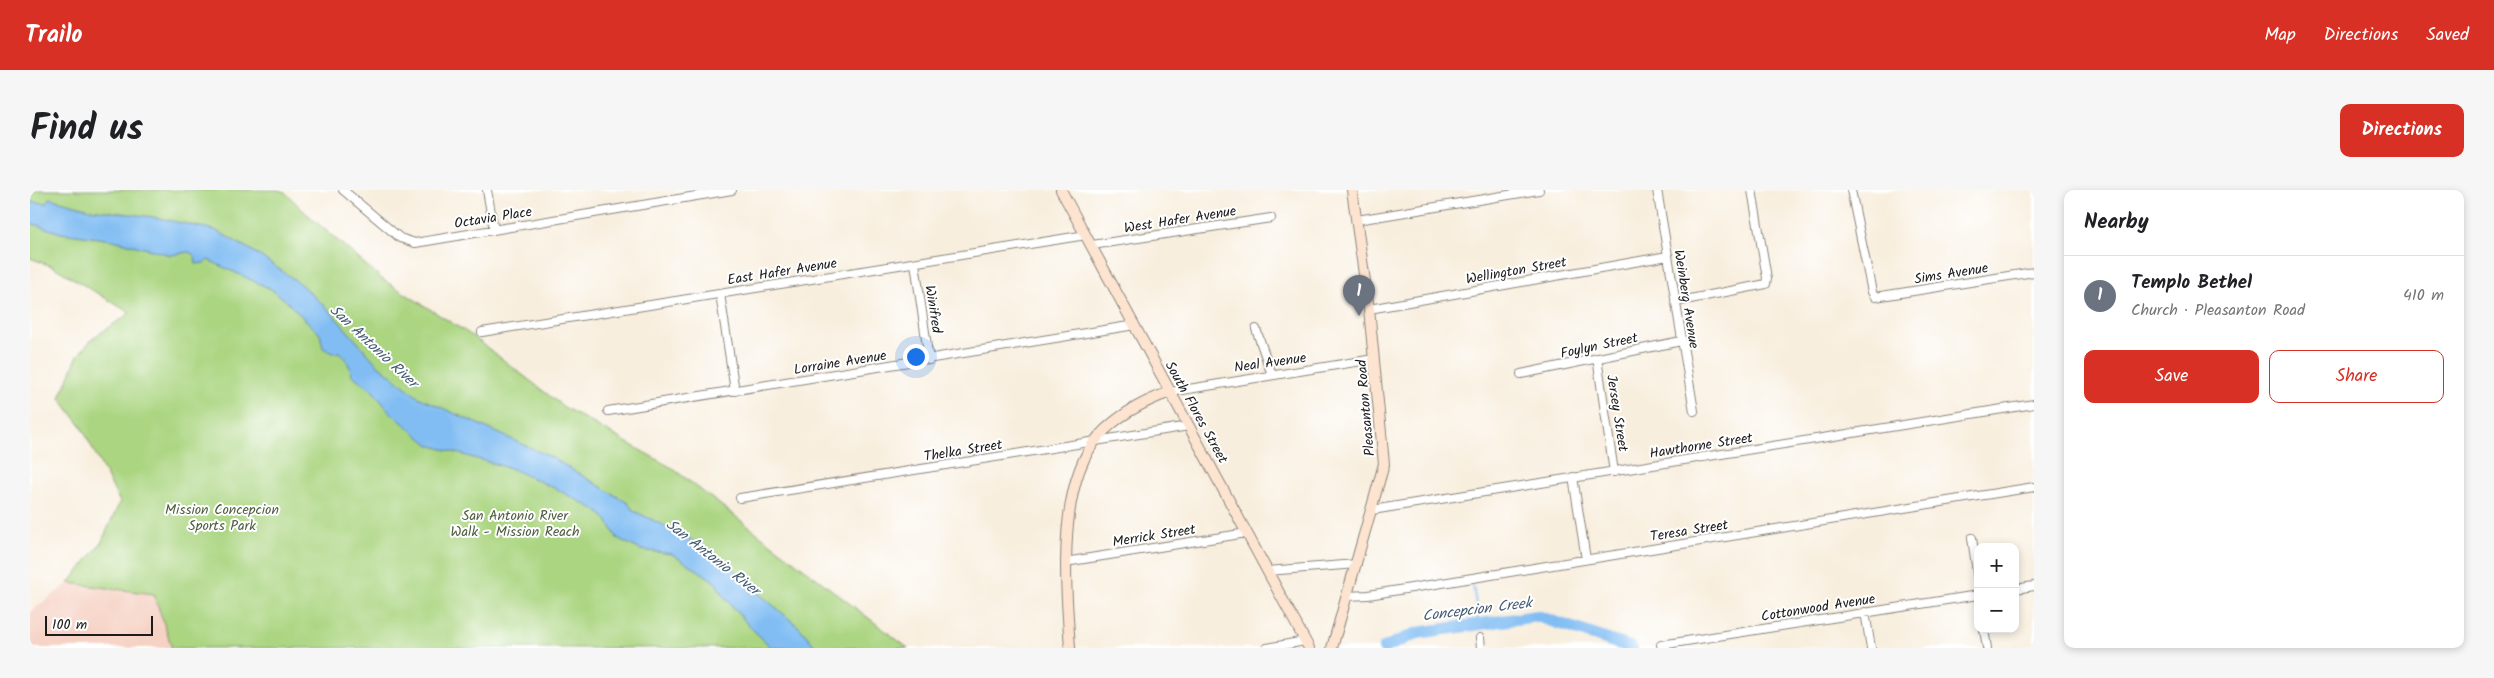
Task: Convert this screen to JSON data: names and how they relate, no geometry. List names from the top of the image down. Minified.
{"streets":{"main road":["Pleasanton Road","South Flores Street"],"street":["Octavia Place","West Hafer Avenue","Wellington Street","East Hafer Avenue","Sims Avenue","Weinberg Avenue","Winifred","Foylyn Street","Lorraine Avenue","Neal Avenue","Jersey Street","Hawthorne Street","Thelka Street","Teresa Street","Merrick Street","Cottonwood Avenue"]},"crossings":[["West Hafer Avenue","South Flores Street"],["Wellington Street","Weinberg Avenue"],["Wellington Street","Pleasanton Road"],["East Hafer Avenue","Winifred"],["East Hafer Avenue","South Flores Street"],["Weinberg Avenue","Foylyn Street"],["Winifred","Lorraine Avenue"],["Foylyn Street","Jersey Street"],["Lorraine Avenue","South Flores Street"],["Neal Avenue","Pleasanton Road"],["Neal Avenue","South Flores Street"],["Pleasanton Road","Hawthorne Street"],["Pleasanton Road","Teresa Street"],["South Flores Street","Thelka Street"],["South Flores Street","Merrick Street"],["Jersey Street","Hawthorne Street"]],"water":["San Antonio River","Concepcion Creek"],"parks":["Mission Concepcion Sports Park","San Antonio River Walk - Mission Reach"],"scale_bar":"100 m","page":{"header":"Trailo","nav":["Map","Directions","Saved"],"title":"Find us","buttons":["Directions",["Save","Share"]],"heading":"Nearby","list":[{"mark":"1","name":"Templo Bethel","note":"Church · Pleasanton Road","value":"410 m"}],"pins":"1","map_buttons":["+","−"],"scale":"100 m"}}
